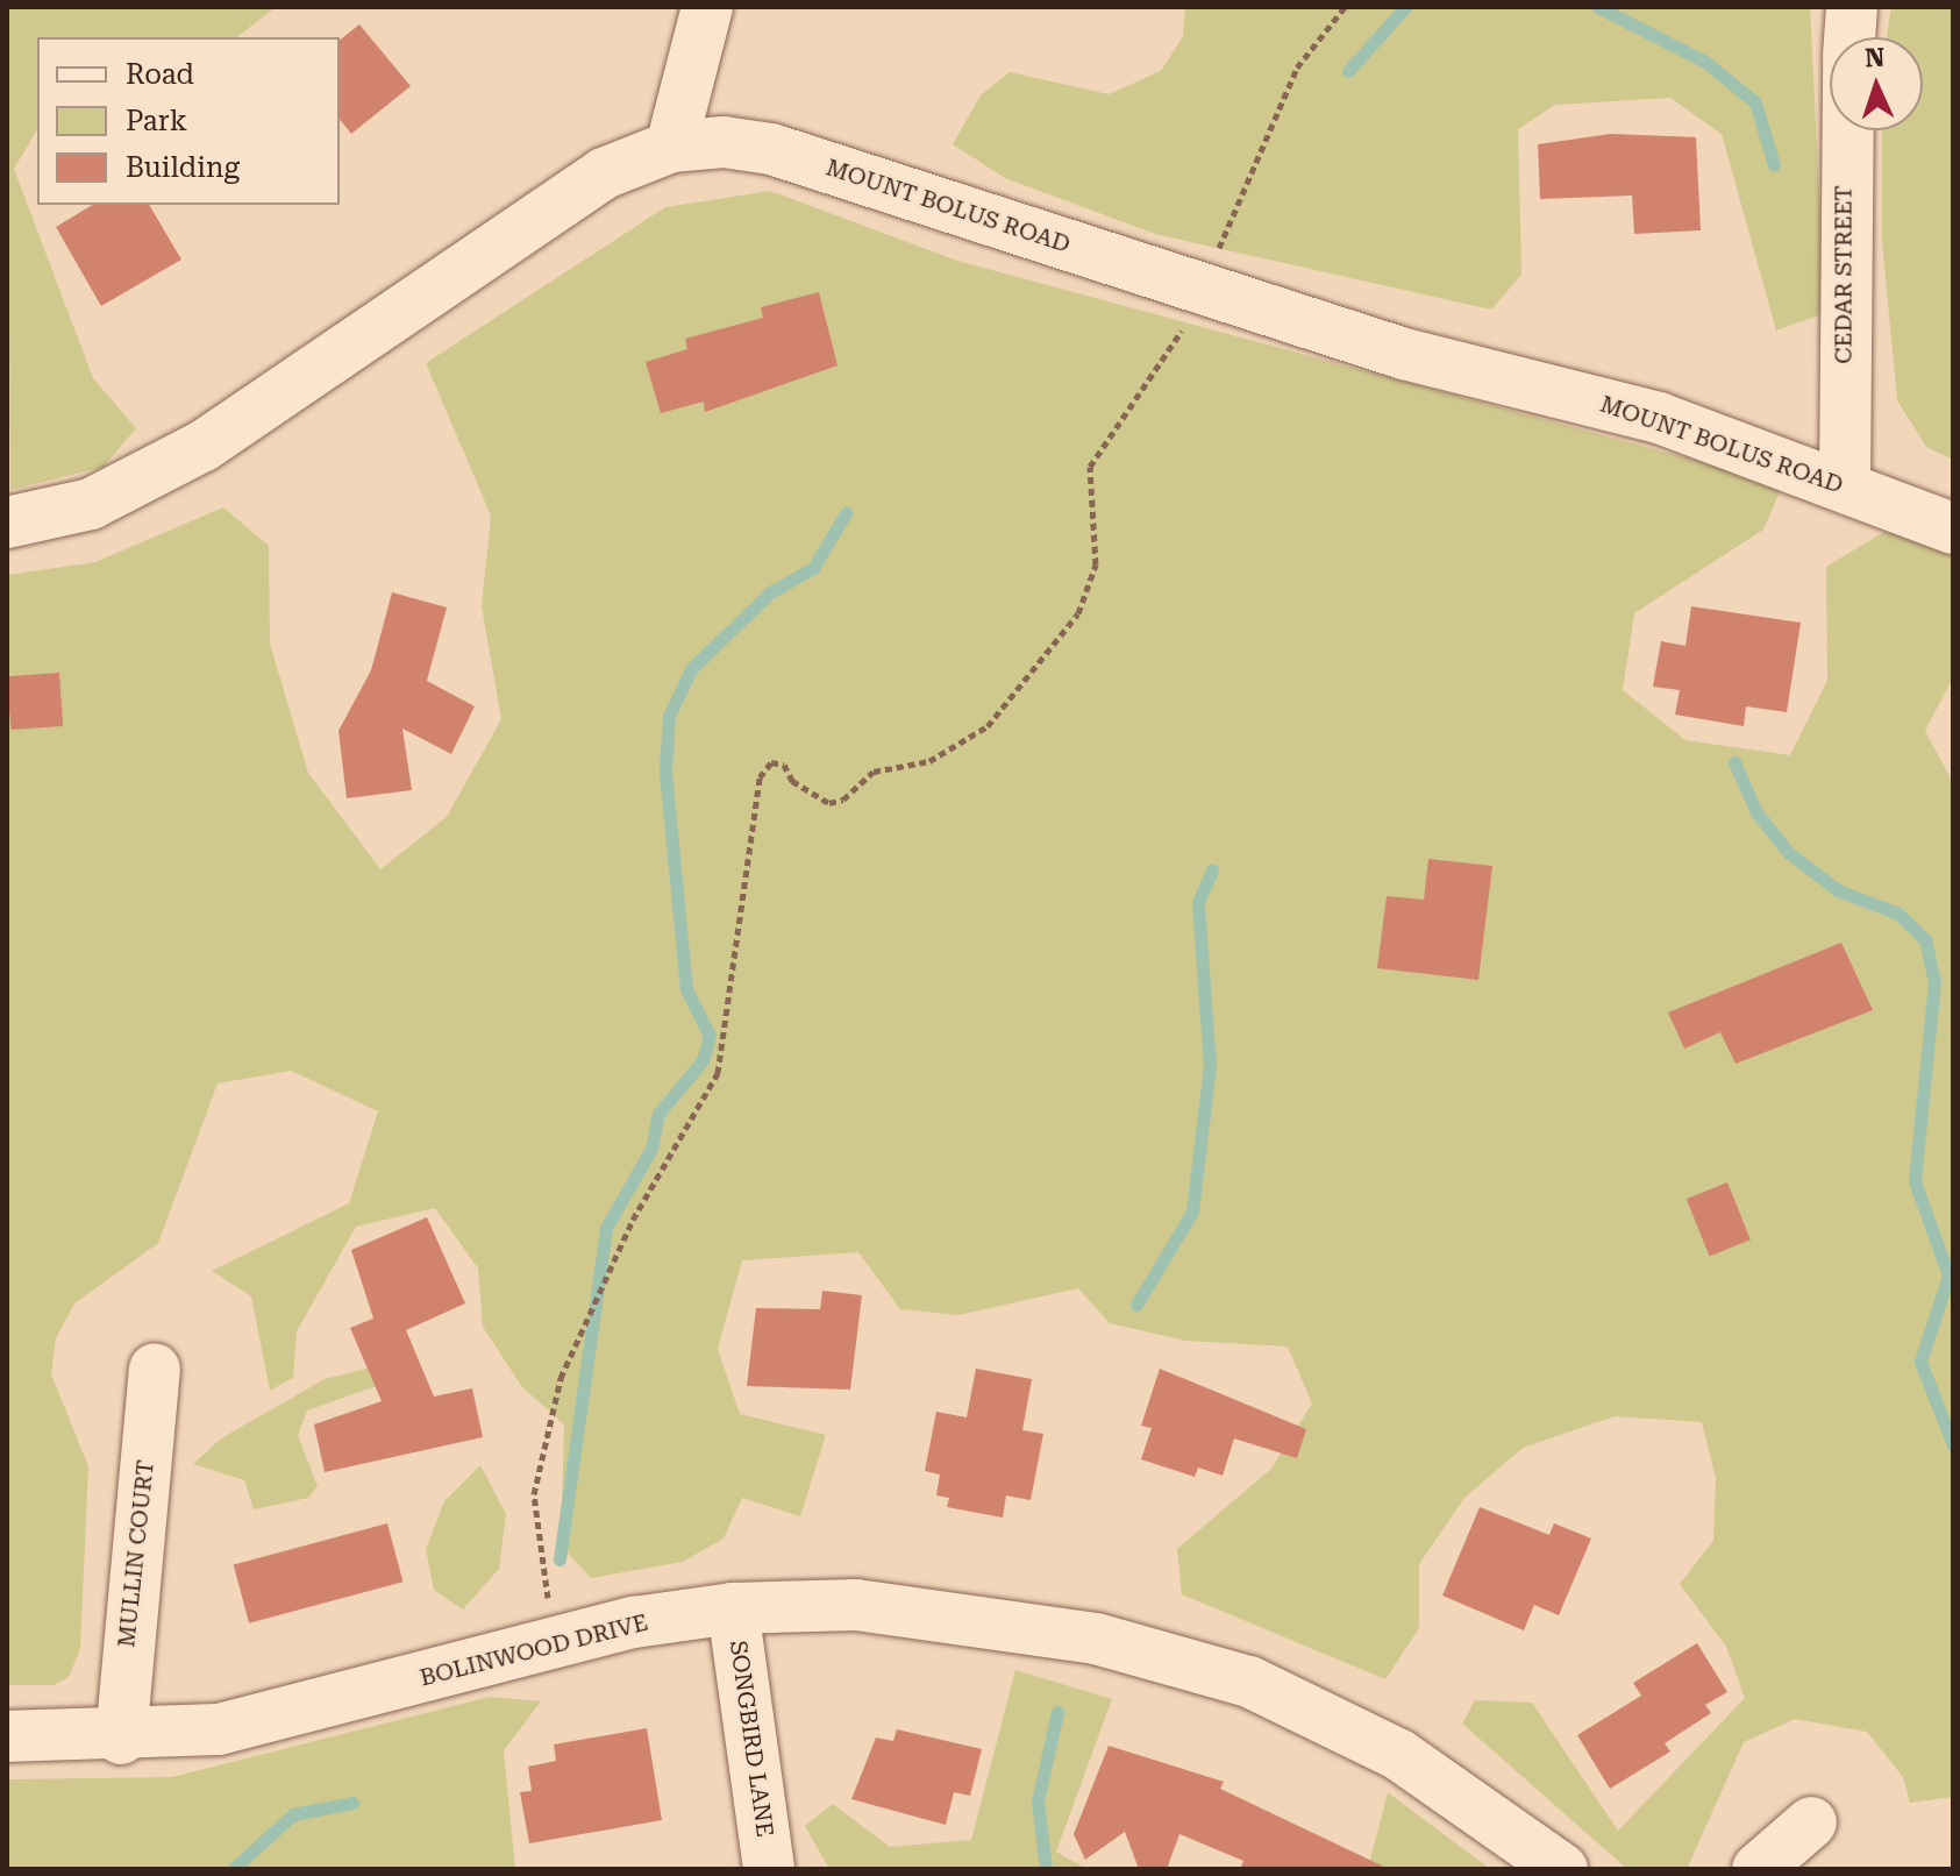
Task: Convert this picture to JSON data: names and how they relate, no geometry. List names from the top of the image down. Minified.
{"streets":{"street":["MOUNT BOLUS ROAD","CEDAR STREET","MULLIN COURT","BOLINWOOD DRIVE","SONGBIRD LANE"]},"crossings":[["MOUNT BOLUS ROAD","CEDAR STREET"],["MULLIN COURT","BOLINWOOD DRIVE"],["BOLINWOOD DRIVE","SONGBIRD LANE"]],"legend":["Road","Park","Building"],"north":"top"}
